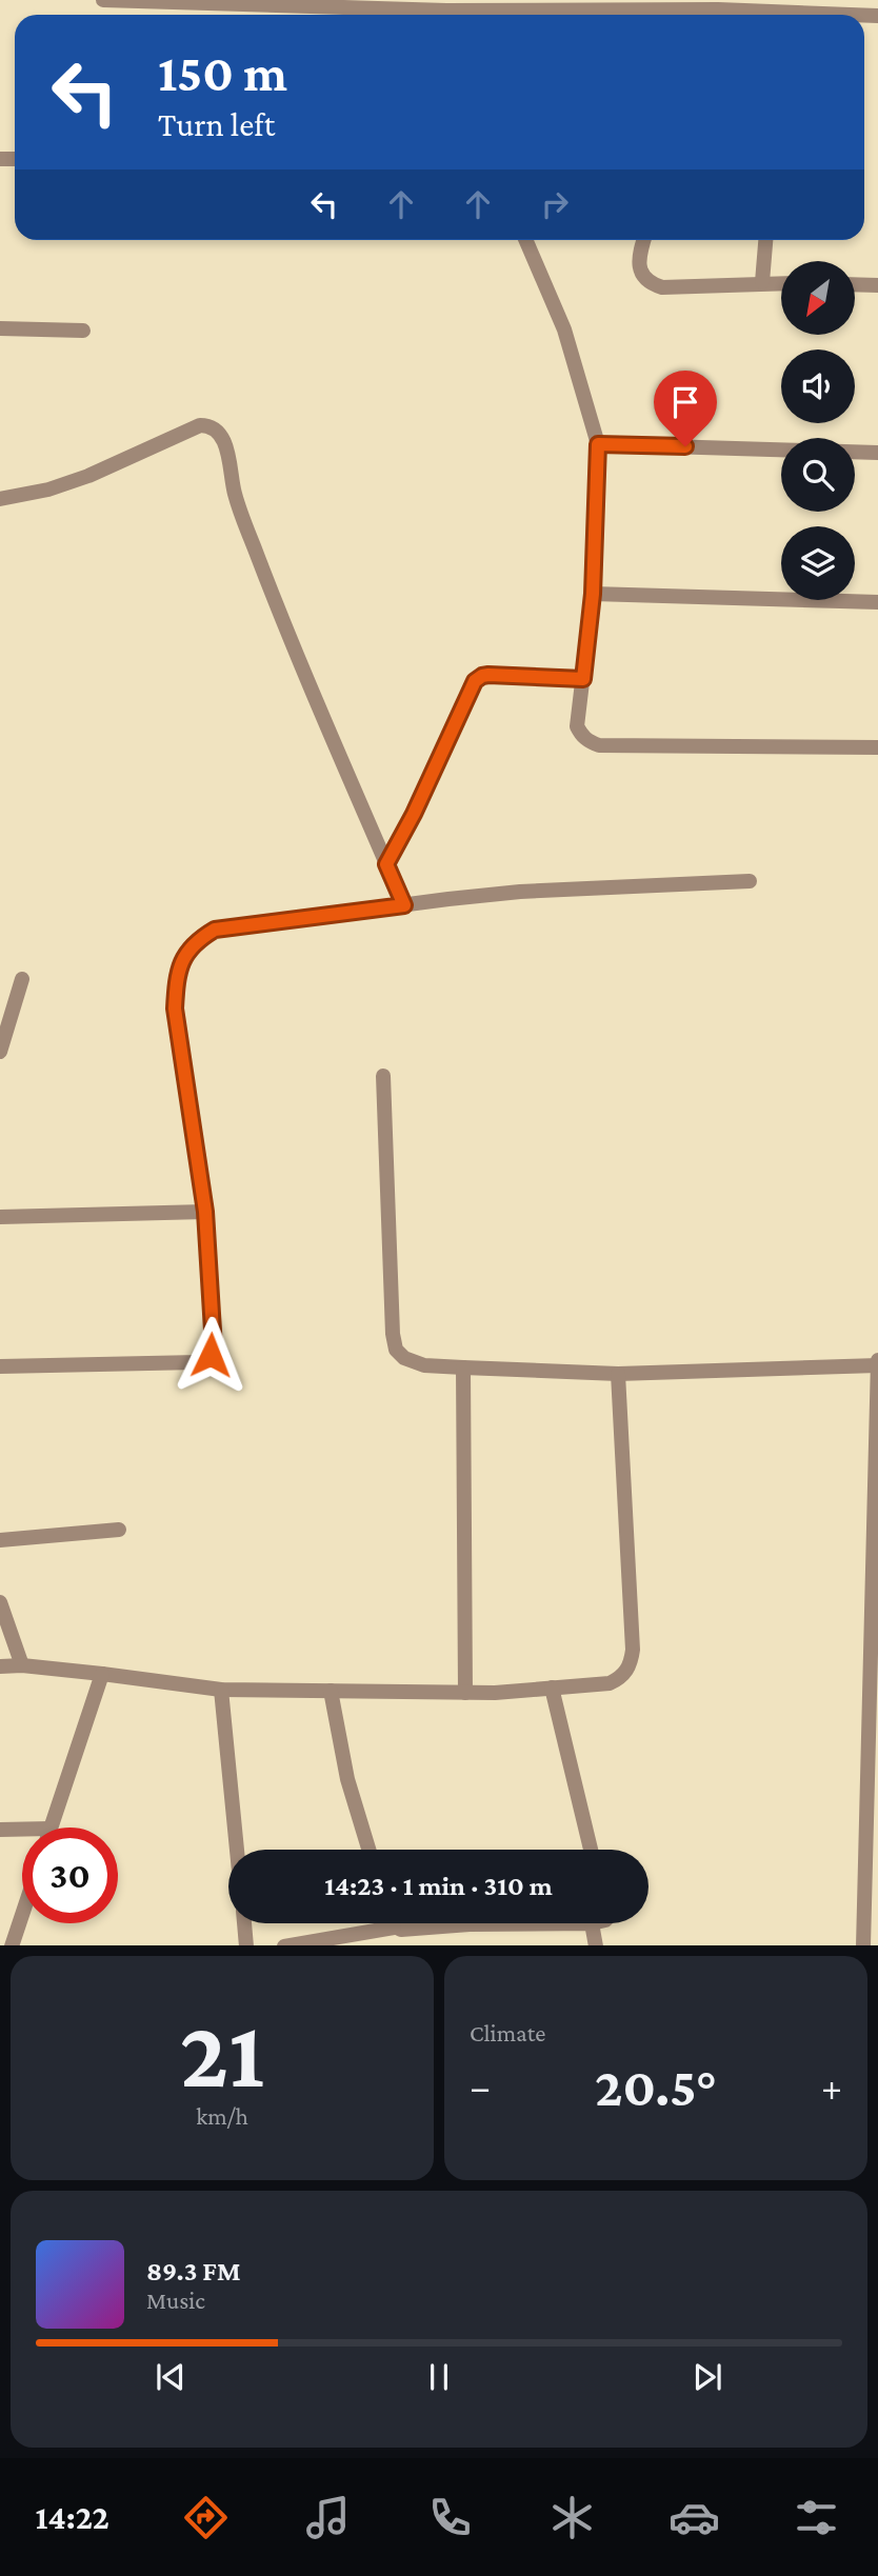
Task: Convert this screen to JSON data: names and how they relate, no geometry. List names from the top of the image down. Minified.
{"north":"bottom left","page":{"turn":["150 m","Turn left"],"limit":"30","trip":"14:23 · 1 min · 310 m","tile":[["21","km/h"],"Climate"],"heat":["−","20.5°","+"],"song":["89.3 FM","Music"],"tabs":"14:22"}}
